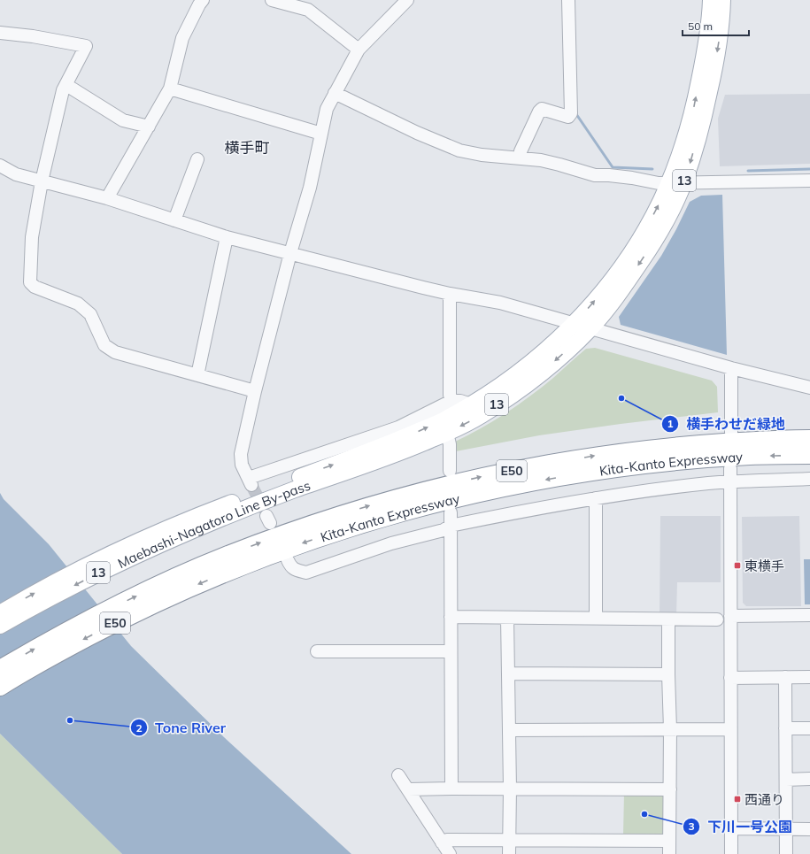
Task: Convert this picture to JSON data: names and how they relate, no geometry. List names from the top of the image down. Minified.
{"streets":{"highway":["Kita-Kanto Expressway","E50"],"main road":["13","Maebashi-Nagatoro Line By-pass"]},"crossings":[["13","Maebashi-Nagatoro Line By-pass"]],"districts":["横手町"],"places":{"other":["横手わせだ緑地","Tone River","下川一号公園"],"transit":["東横手","西通り"]},"scale_bar":"50 m"}
